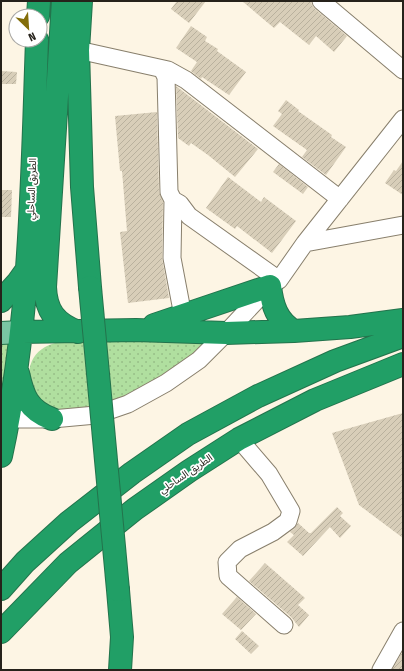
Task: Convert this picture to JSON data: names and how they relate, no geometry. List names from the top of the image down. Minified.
{"streets":{"highway":["الطريق الساحلي"]},"north":"bottom right"}
